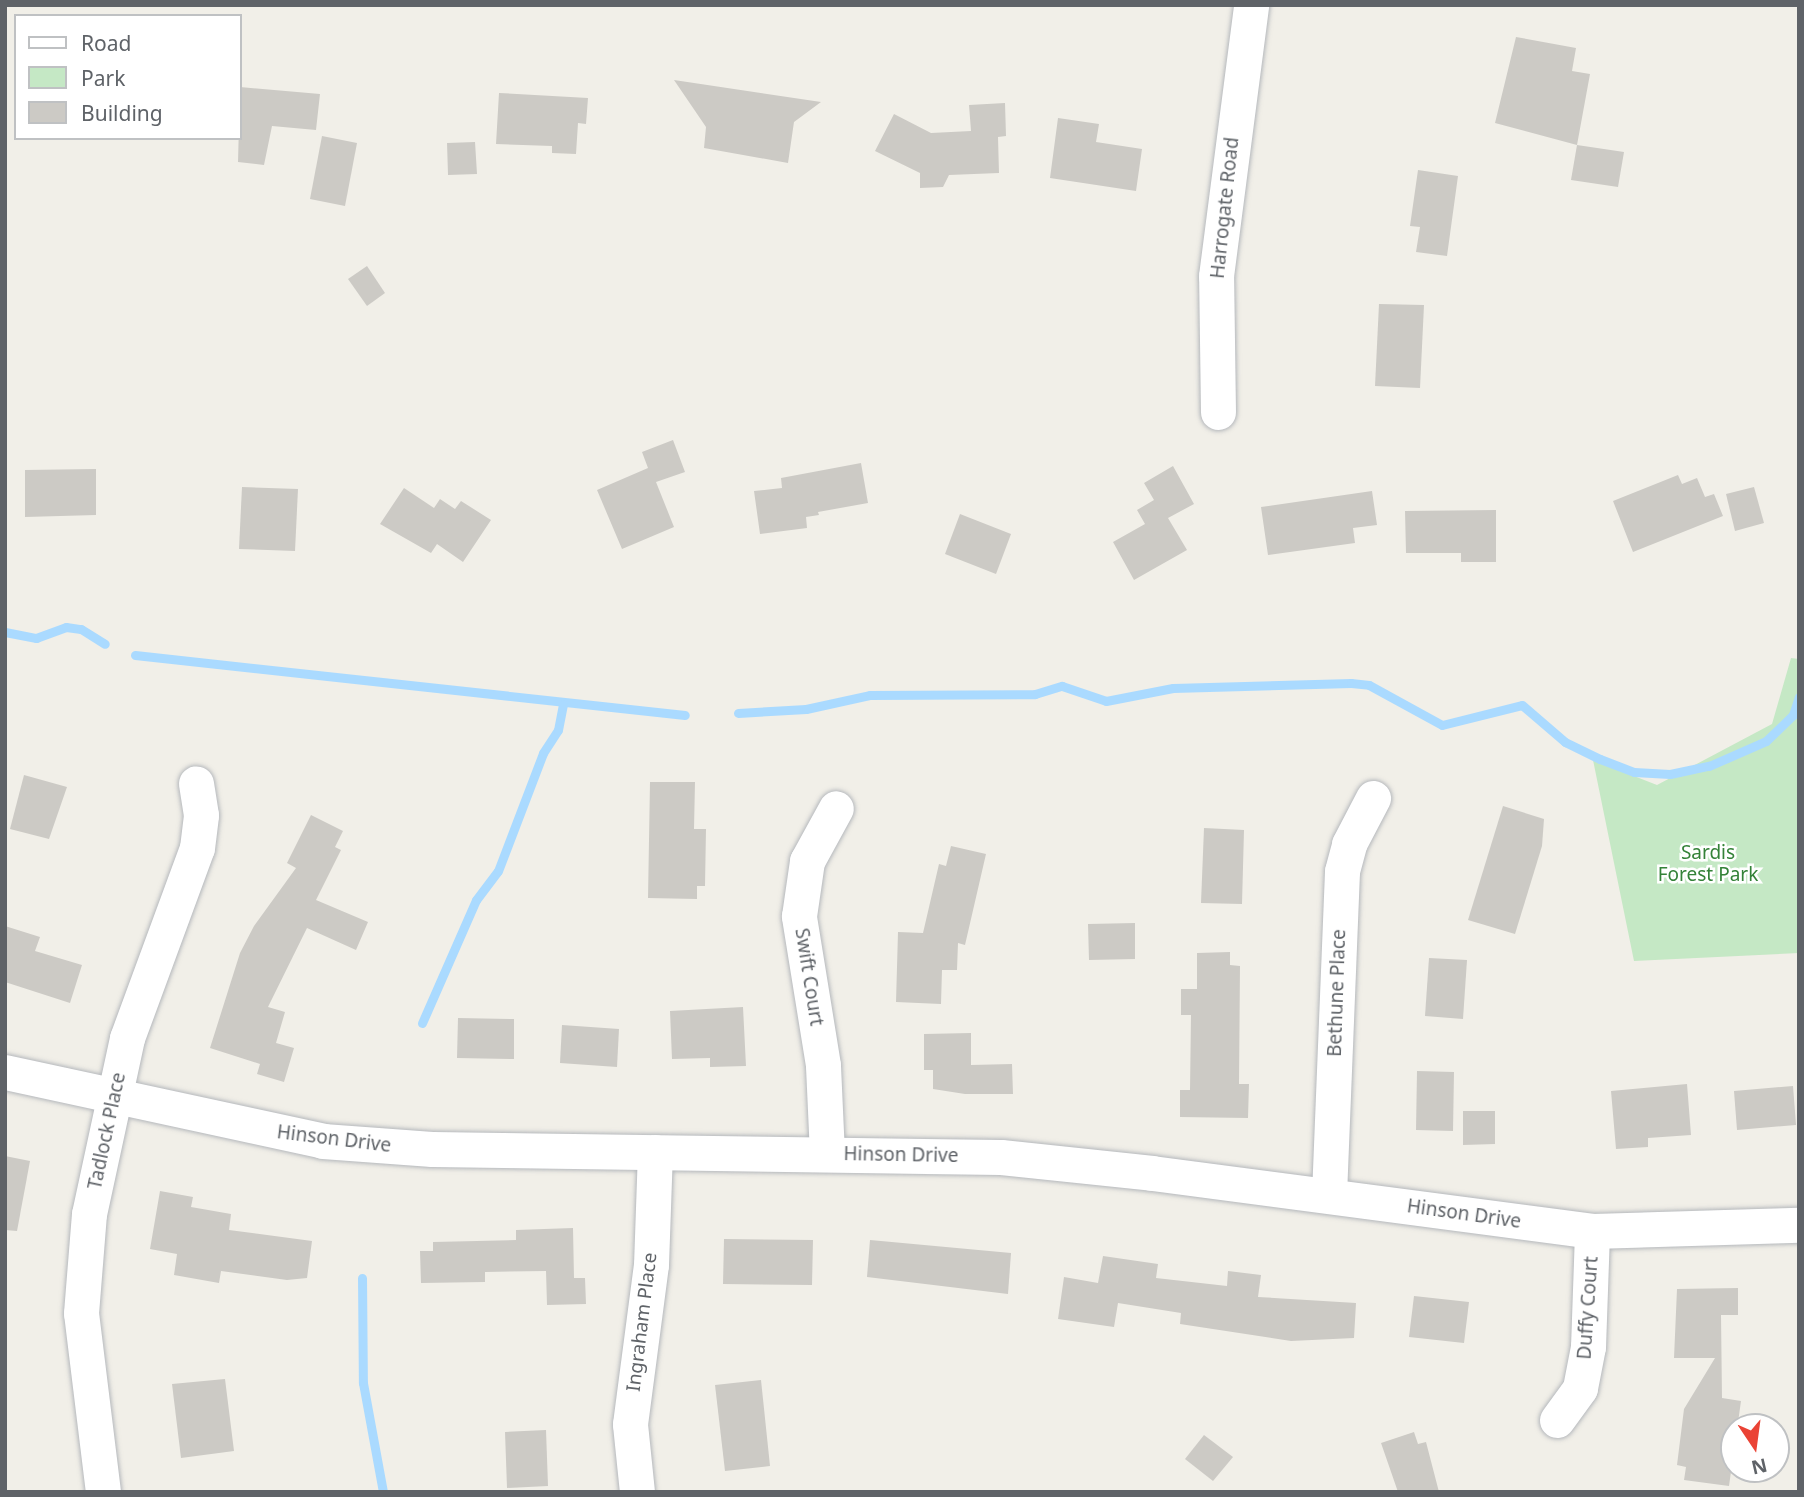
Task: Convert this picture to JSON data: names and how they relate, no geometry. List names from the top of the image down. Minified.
{"streets":{"street":["Harrogate Road","Swift Court","Bethune Place","Tadlock Place","Hinson Drive","Duffy Court","Ingraham Place"]},"crossings":[["Swift Court","Hinson Drive"],["Bethune Place","Hinson Drive"],["Tadlock Place","Hinson Drive"],["Hinson Drive","Duffy Court"],["Hinson Drive","Ingraham Place"]],"parks":["Sardis Forest Park"],"legend":["Road","Park","Building"],"north":"bottom"}
